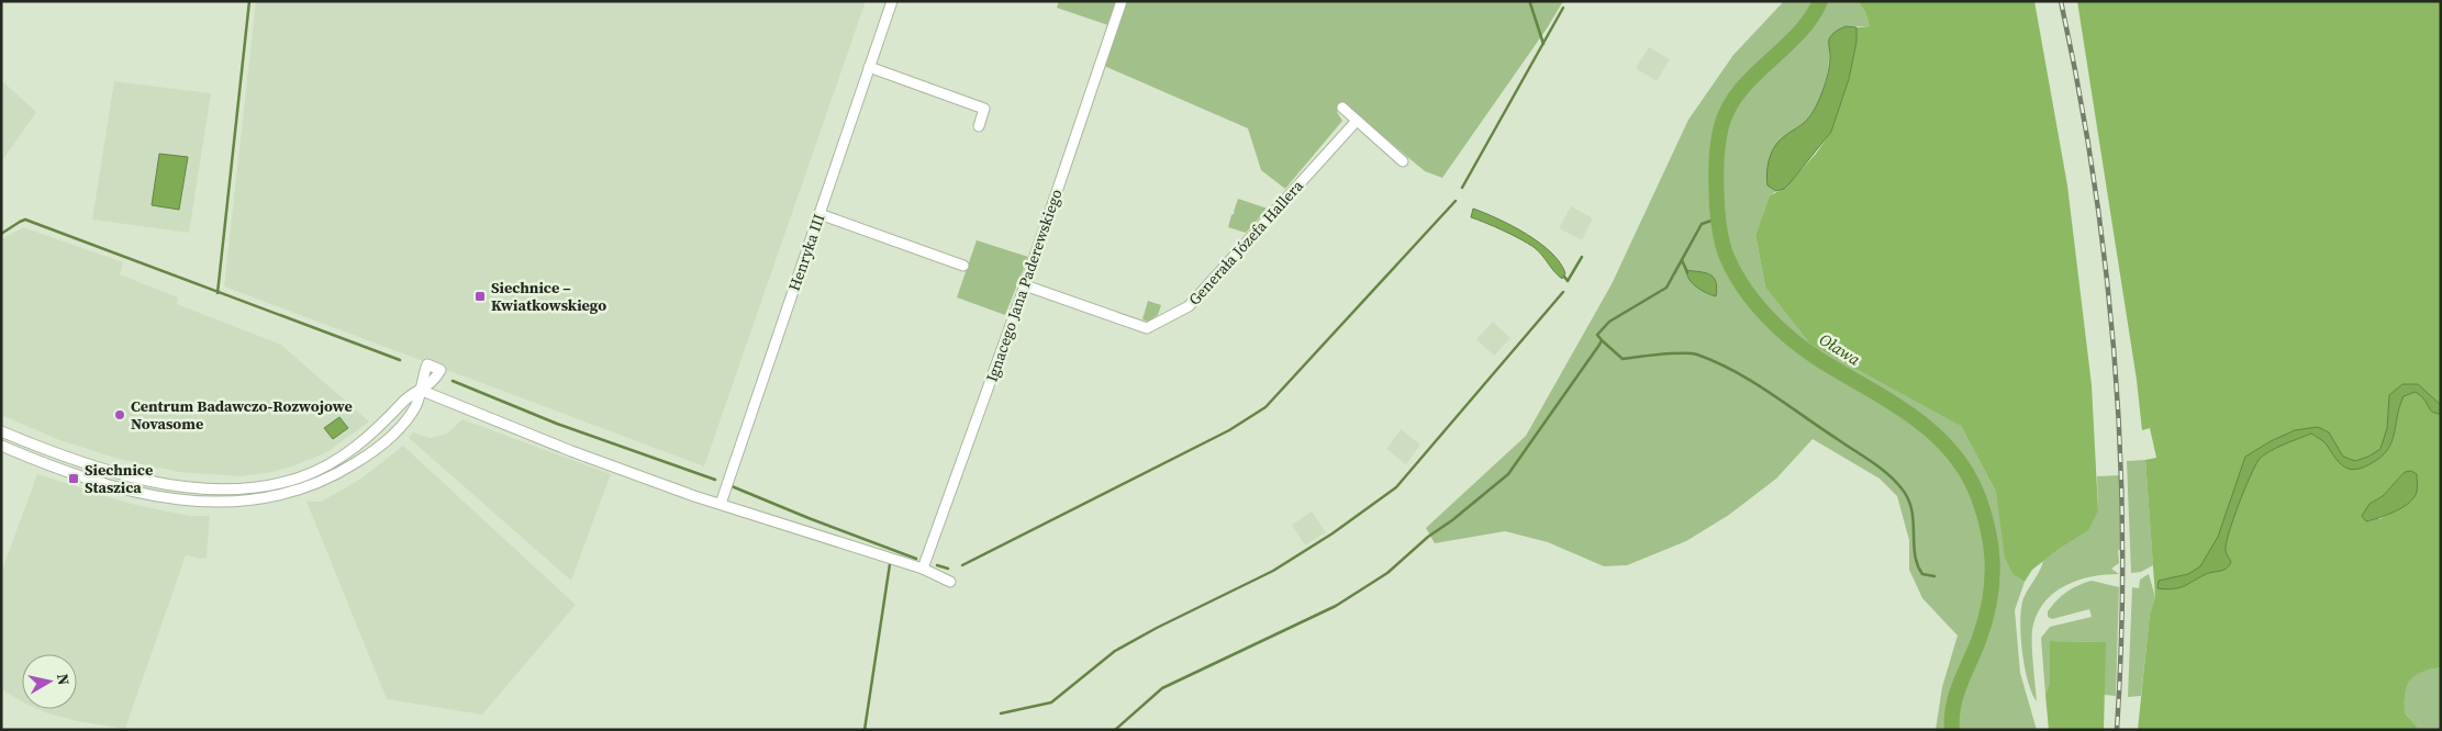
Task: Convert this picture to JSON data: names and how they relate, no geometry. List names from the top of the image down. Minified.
{"streets":{"street":["Generała Józefa Hallera","Henryka III","Ignacego Jana Paderewskiego"]},"crossings":[["Generała Józefa Hallera","Ignacego Jana Paderewskiego"]],"water":["Oława"],"places":{"transit":["Siechnice – Kwiatkowskiego","Siechnice Staszica"],"other":["Centrum Badawczo-Rozwojowe Novasome"]},"north":"right"}
